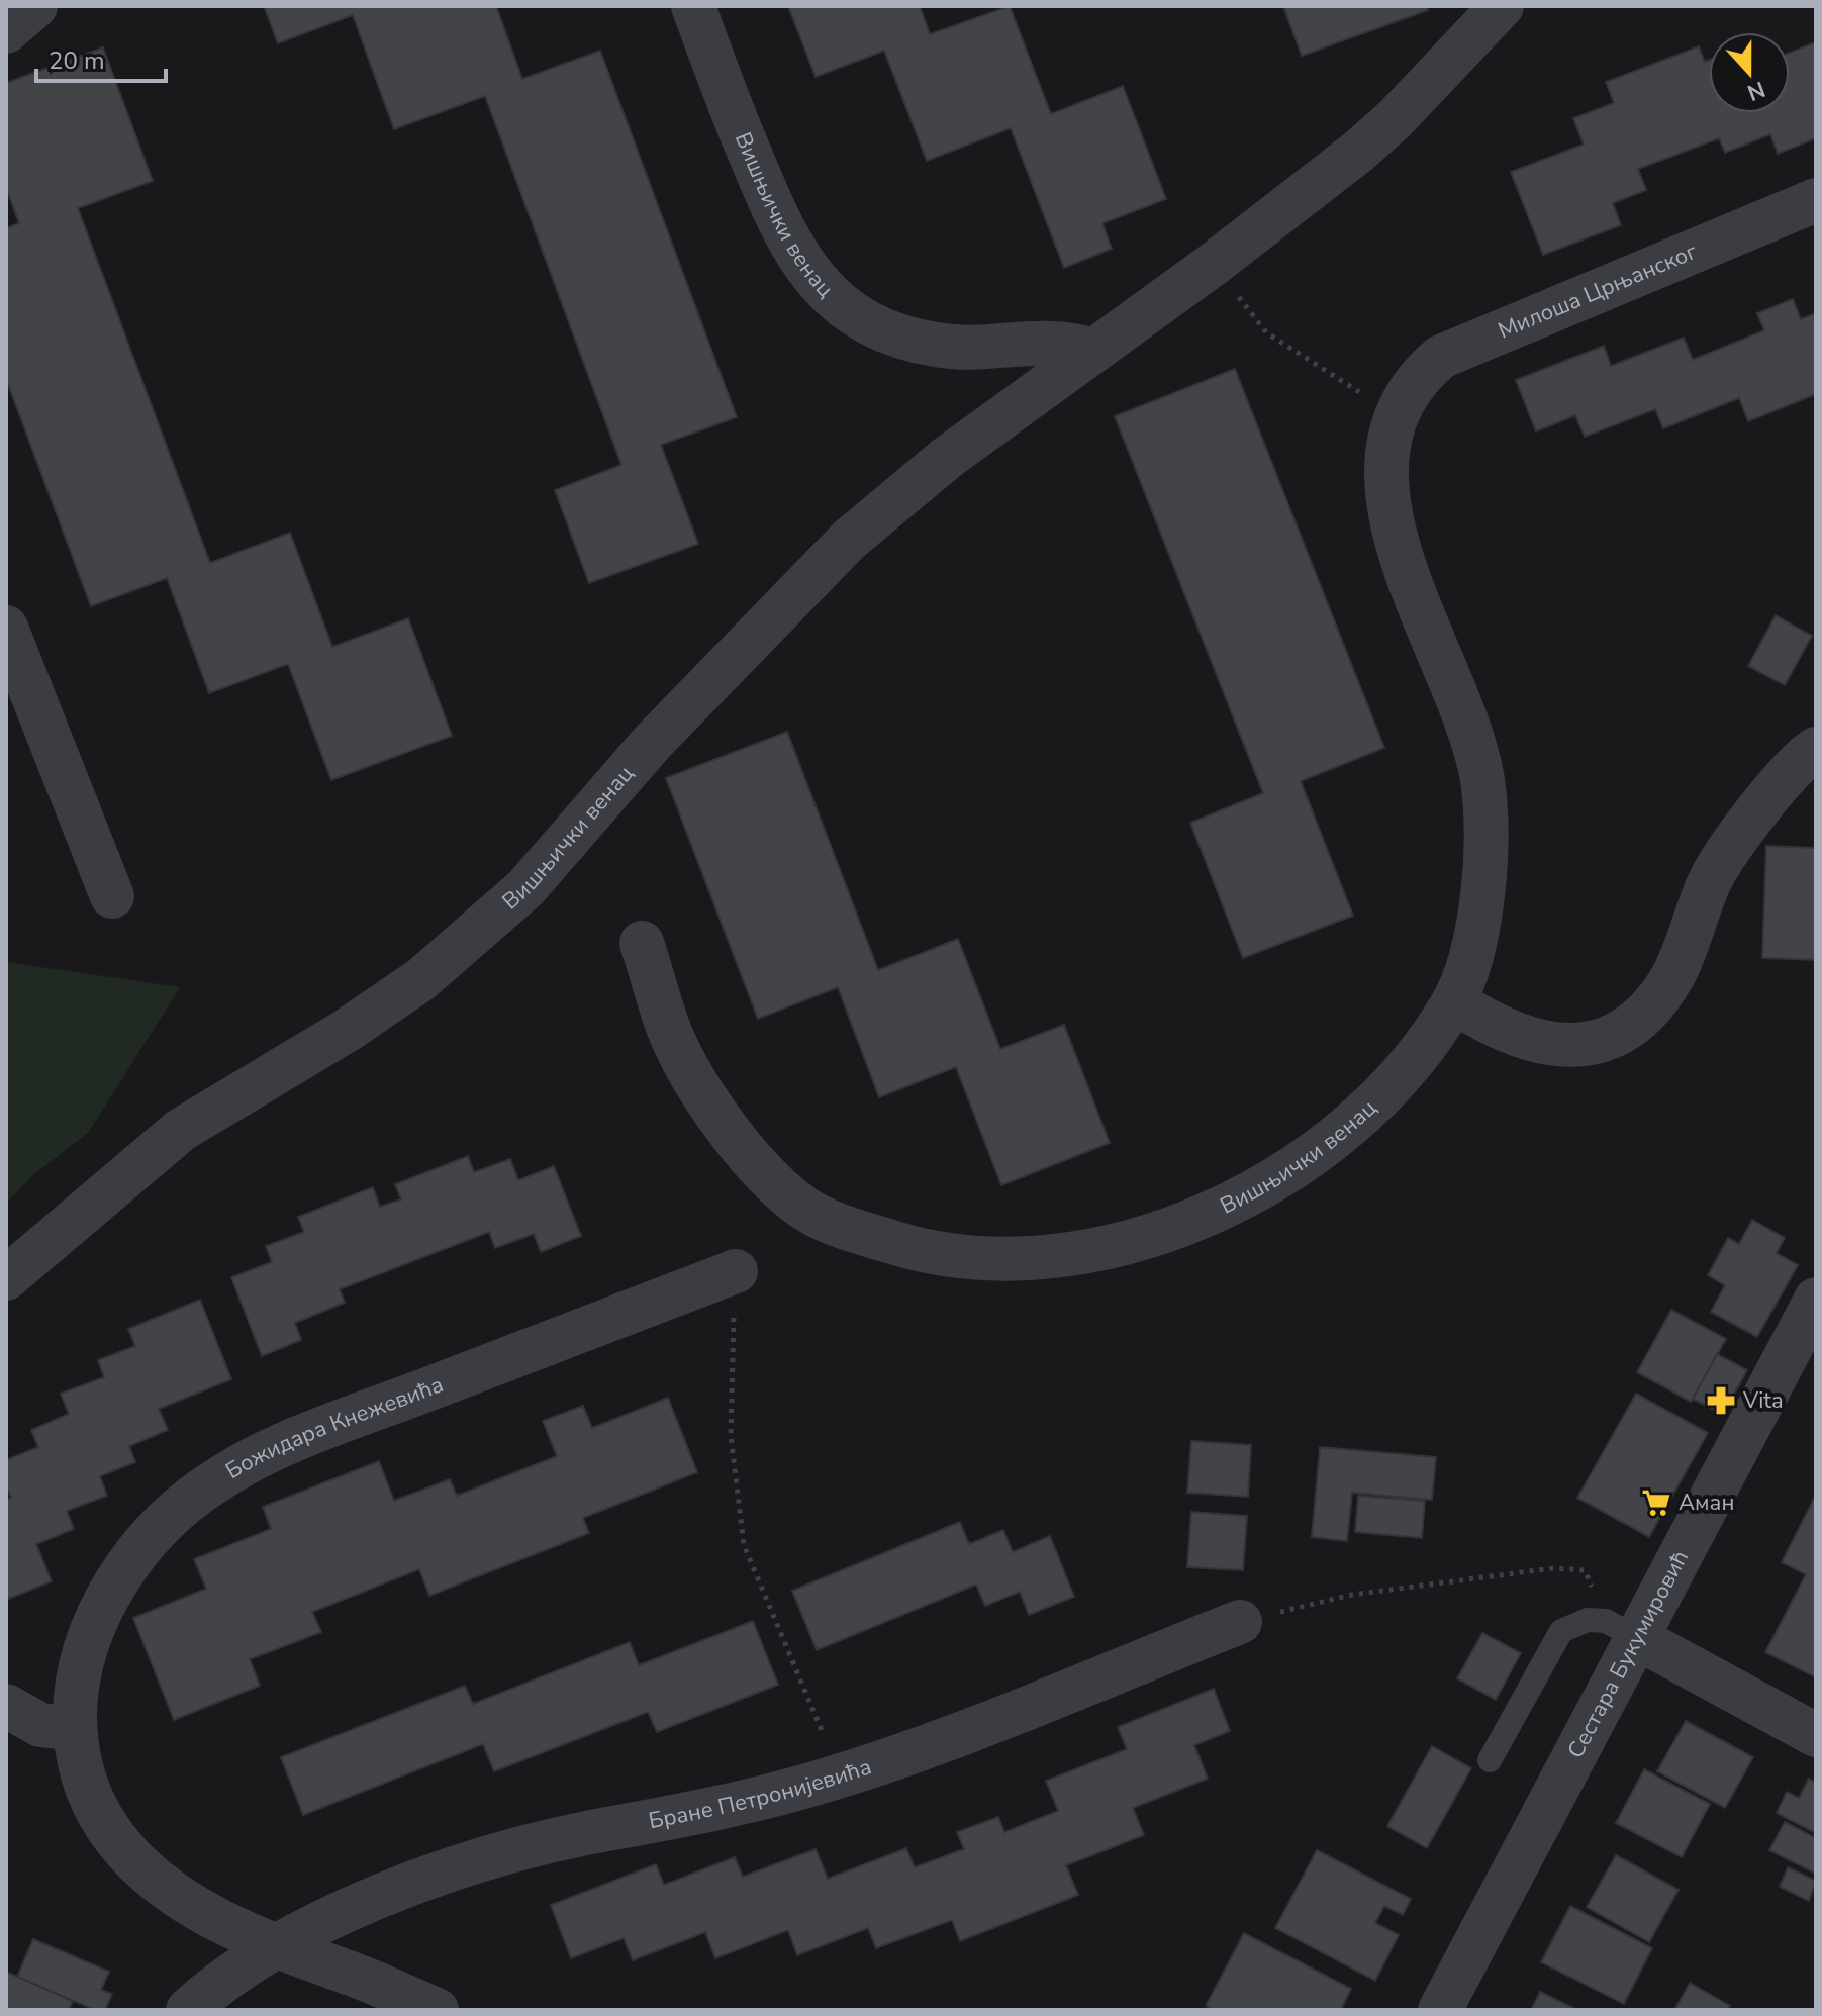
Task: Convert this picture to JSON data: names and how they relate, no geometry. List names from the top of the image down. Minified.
{"streets":{"street":["Вишњички венац","Милоша Црњанског","Божидара Кнежевића","Сестара Букумировић","Бране Петронијевића"]},"crossings":[["Вишњички венац","Милоша Црњанског"],["Божидара Кнежевића","Бране Петронијевића"]],"places":{"pharmacy":["Vita"],"supermarket":["Аман"]},"scale_bar":"20 m","north":"bottom"}
